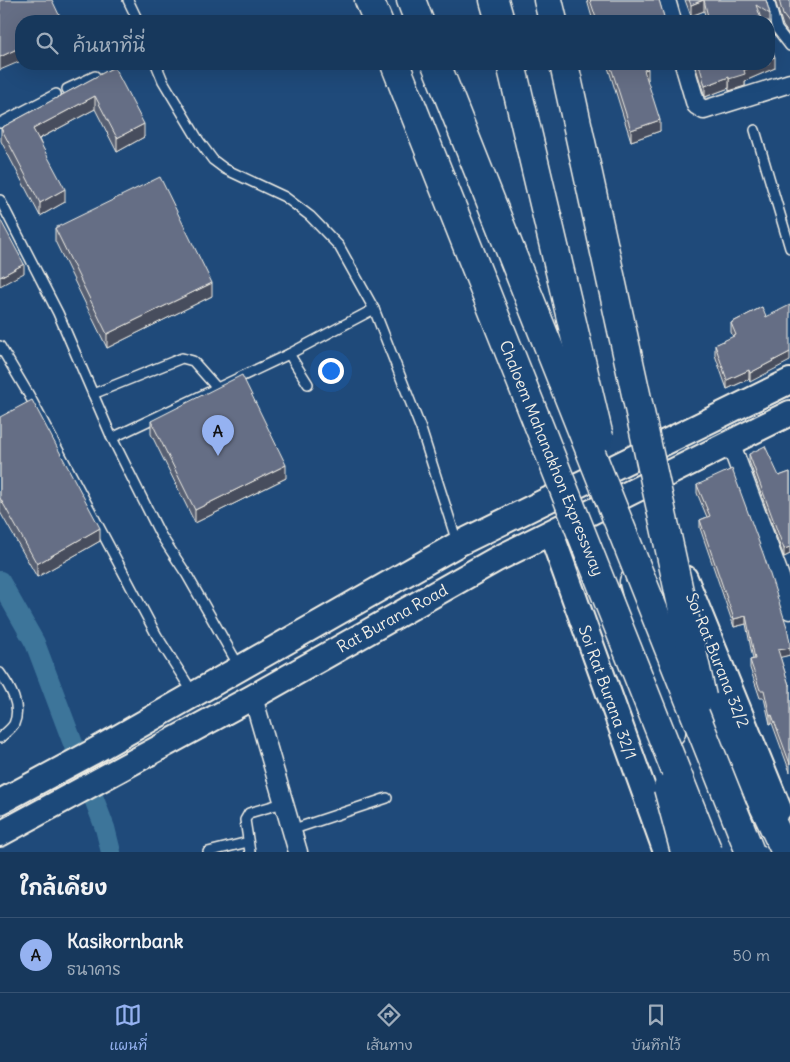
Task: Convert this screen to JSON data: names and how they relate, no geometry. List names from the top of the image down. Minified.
{"streets":{"highway":["Chaloem Mahanakhon Expressway"],"main road":["Rat Burana Road","Soi Rat Burana 32/2","Soi Rat Burana 32/1"]},"crossings":[["Rat Burana Road","Soi Rat Burana 32/2"],["Rat Burana Road","Soi Rat Burana 32/1"]],"page":{"search":"ค้นหาที่นี่","pins":"A","heading":"ใกล้เคียง","list":[{"mark":"A","name":"Kasikornbank","note":"ธนาคาร","value":"50 m"}],"nav":["แผนที่","เส้นทาง","บันทึกไว้"]}}
